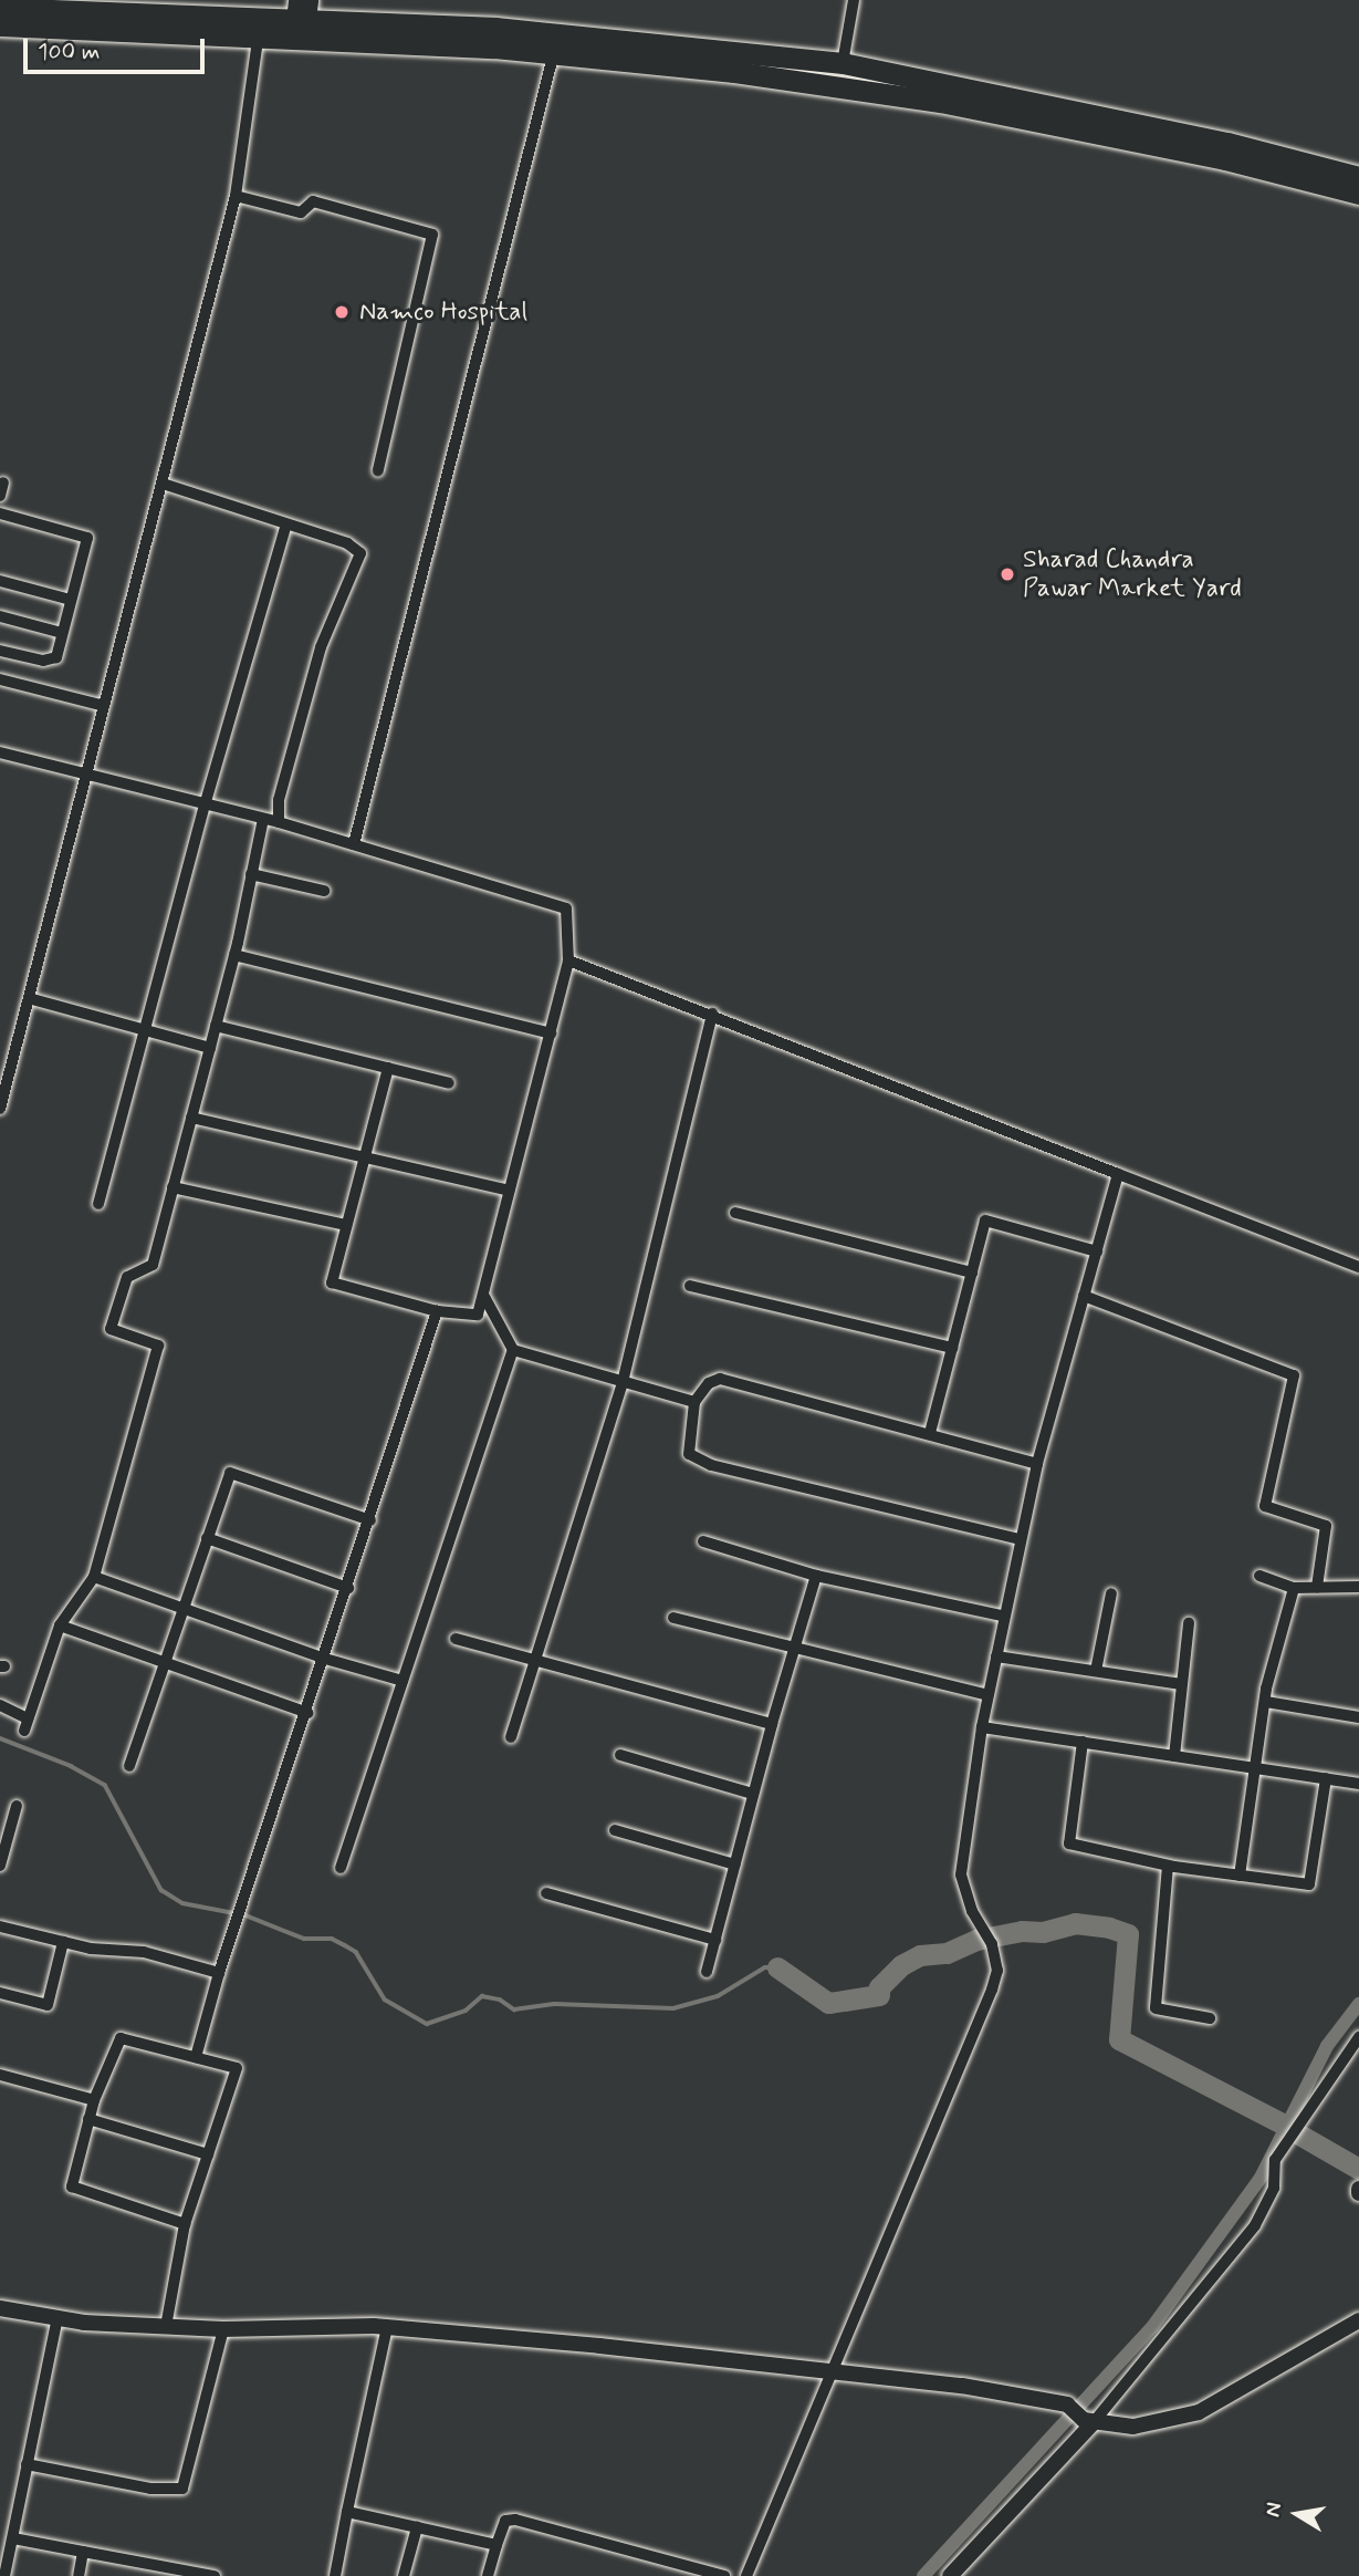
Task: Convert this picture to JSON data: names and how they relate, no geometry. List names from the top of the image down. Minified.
{"places":["Namco Hospital","Sharad Chandra Pawar Market Yard"],"scale_bar":"100 m","north":"left"}
